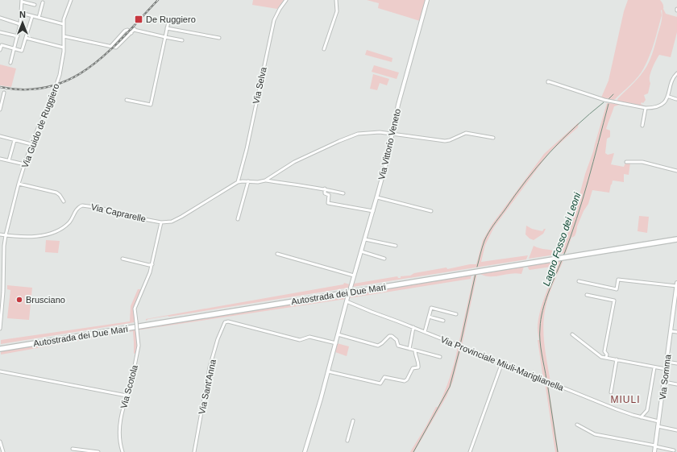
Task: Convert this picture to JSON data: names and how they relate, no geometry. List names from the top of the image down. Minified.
{"streets":{"highway":["Autostrada dei Due Mari"],"street":["Via Selva","Via Guido de Ruggiero","Via Vittorio Veneto","Via Caprarelle","Via Provinciale Miuli-Mariglianella","Via Somma","Via Scotola","Via Sant'Anna"]},"crossings":[["Via Selva","Via Caprarelle"],["Via Guido de Ruggiero","Via Caprarelle"],["Via Caprarelle","Via Scotola"],["Via Provinciale Miuli-Mariglianella","Via Somma"]],"districts":["MIULI"],"water":["Lagno Fosso dei Leoni"],"places":{"transit":["De Ruggiero"],"other":["Brusciano"]},"north":"top"}
